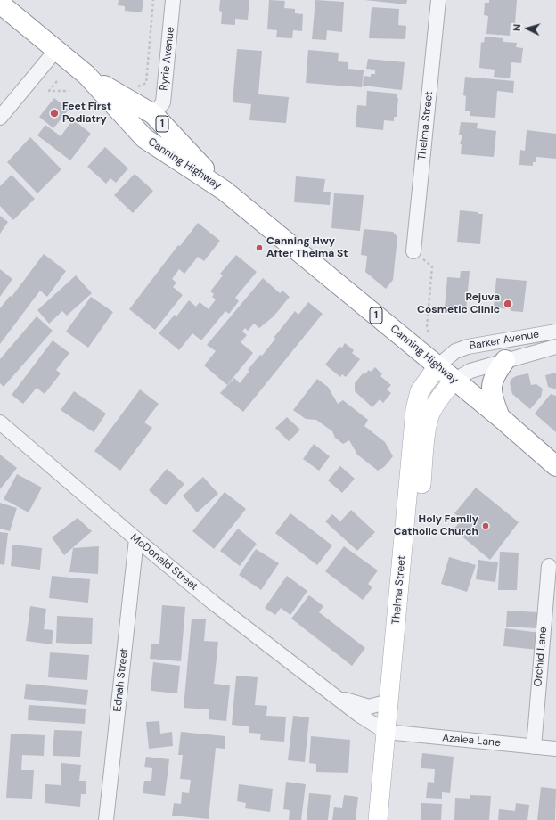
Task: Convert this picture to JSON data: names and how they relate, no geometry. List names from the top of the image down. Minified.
{"streets":{"highway":["1","Canning Highway"],"main road":["Thelma Street"],"street":["Ryrie Avenue","Barker Avenue","McDonald Street","Orchid Lane","Ednah Street","Azalea Lane"]},"crossings":[["Ryrie Avenue","Canning Highway"],["Thelma Street","Canning Highway"],["Thelma Street","Barker Avenue"],["Thelma Street","McDonald Street"],["Thelma Street","Azalea Lane"],["Canning Highway","Barker Avenue"],["McDonald Street","Ednah Street"],["McDonald Street","Azalea Lane"],["Orchid Lane","Azalea Lane"]],"places":["Feet First Podiatry","Canning Hwy After Thelma St","Rejuva Cosmetic Clinic","Holy Family Catholic Church"],"north":"left"}
